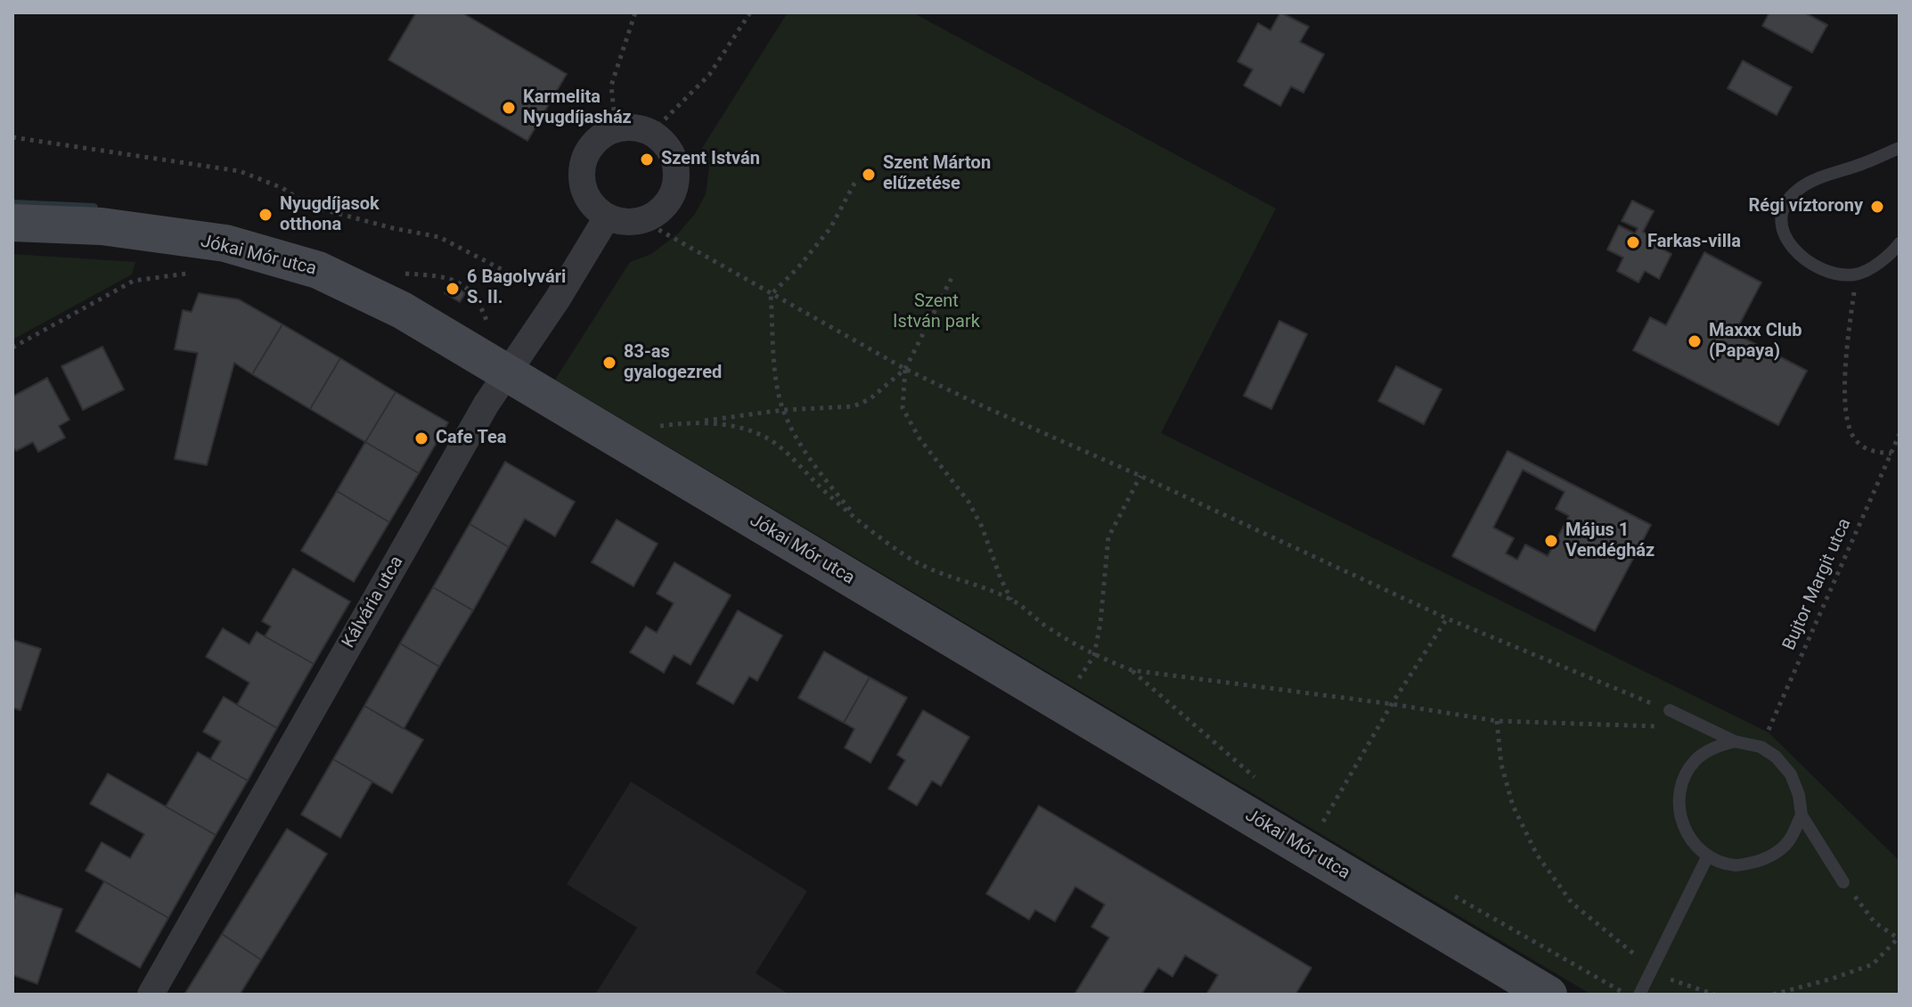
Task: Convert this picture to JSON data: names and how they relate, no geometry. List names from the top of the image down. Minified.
{"streets":{"street":["Jókai Mór utca","Kálvária utca"],"path":["Bujtor Margit utca"]},"crossings":[["Jókai Mór utca","Kálvária utca"]],"parks":["Szent István park"],"places":["Karmelita Nyugdíjasház","Szent István","Szent Márton elűzetése","Régi víztorony","Nyugdíjasok otthona","Farkas-villa","6 Bagolyvári S. II.","Maxxx Club (Papaya)","83-as gyalogezred","Cafe Tea","Május 1 Vendégház"]}
